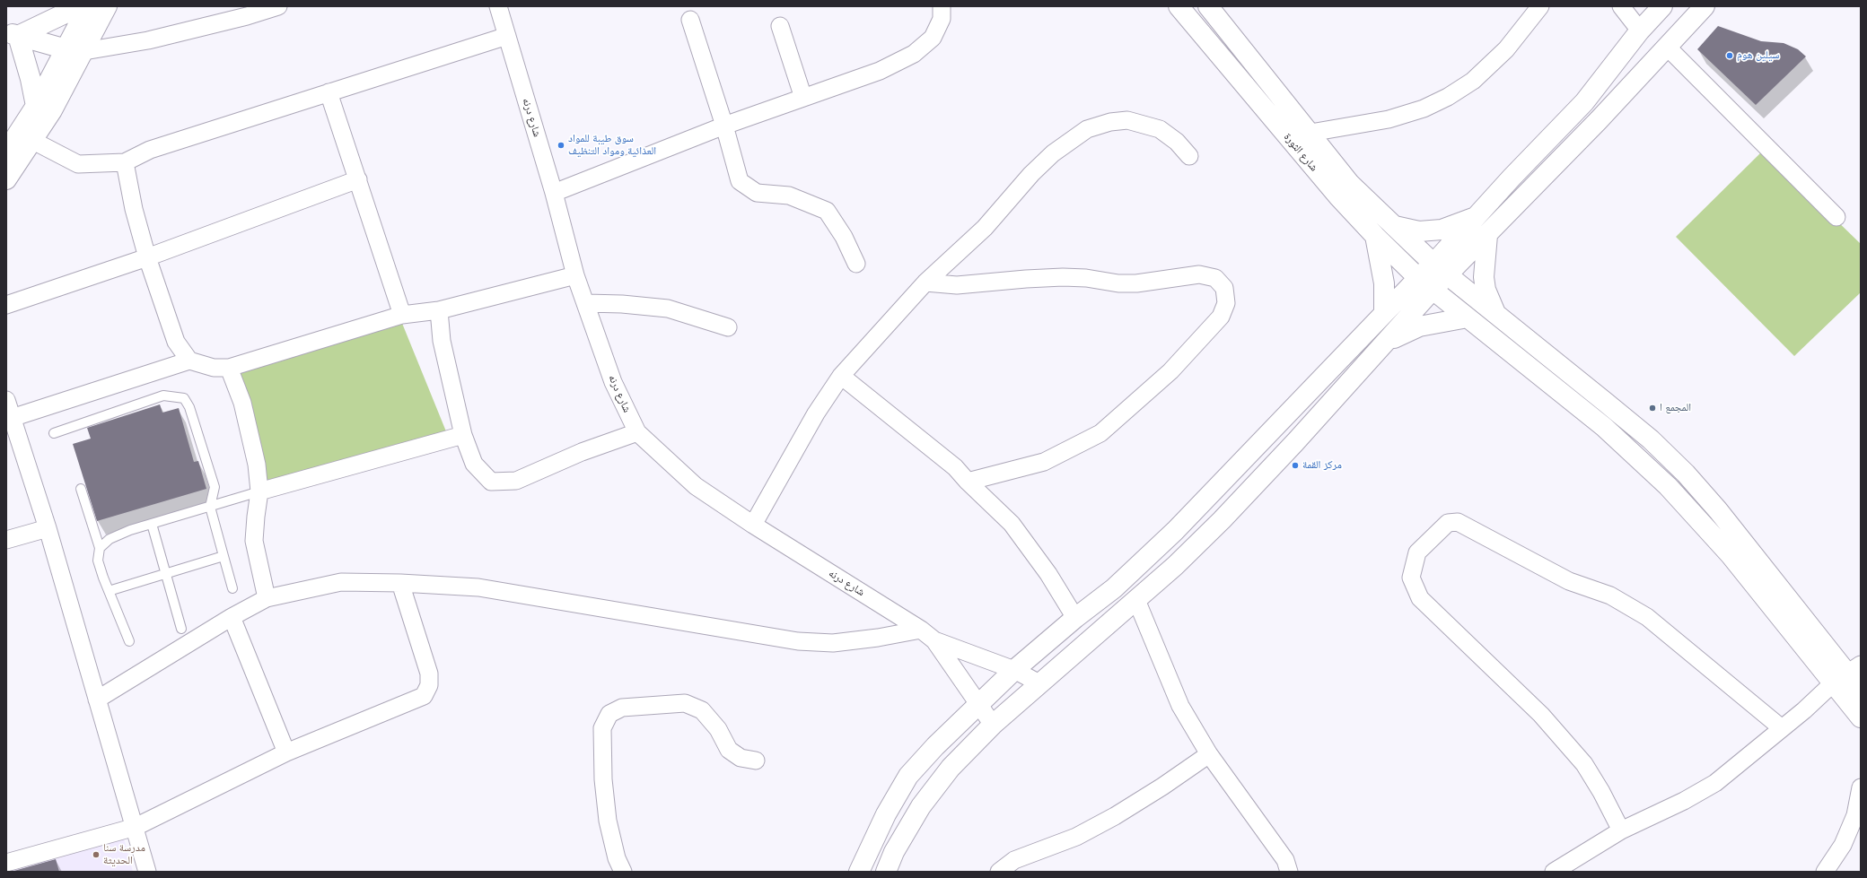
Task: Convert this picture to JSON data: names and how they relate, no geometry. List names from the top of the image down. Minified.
{"streets":{"main road":["شارع الثورة"],"street":["شارع درنه"]},"places":["سيلين هوم","سوق طيبة للمواد العذائية ومواد التنظيف","المجمع ا","مركز القمة","مدرسة سنا الحديثة"]}
